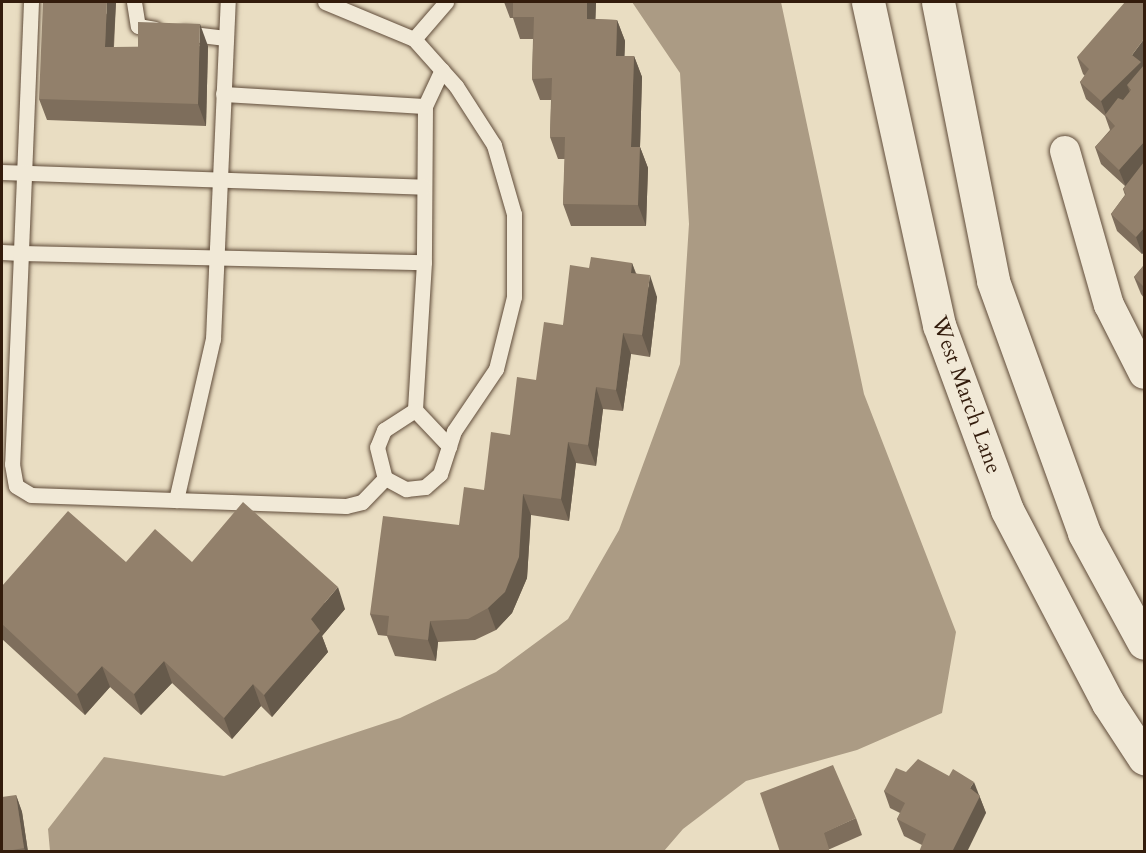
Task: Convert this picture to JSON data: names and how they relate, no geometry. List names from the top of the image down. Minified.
{"streets":{"main road":["West March Lane"]}}
